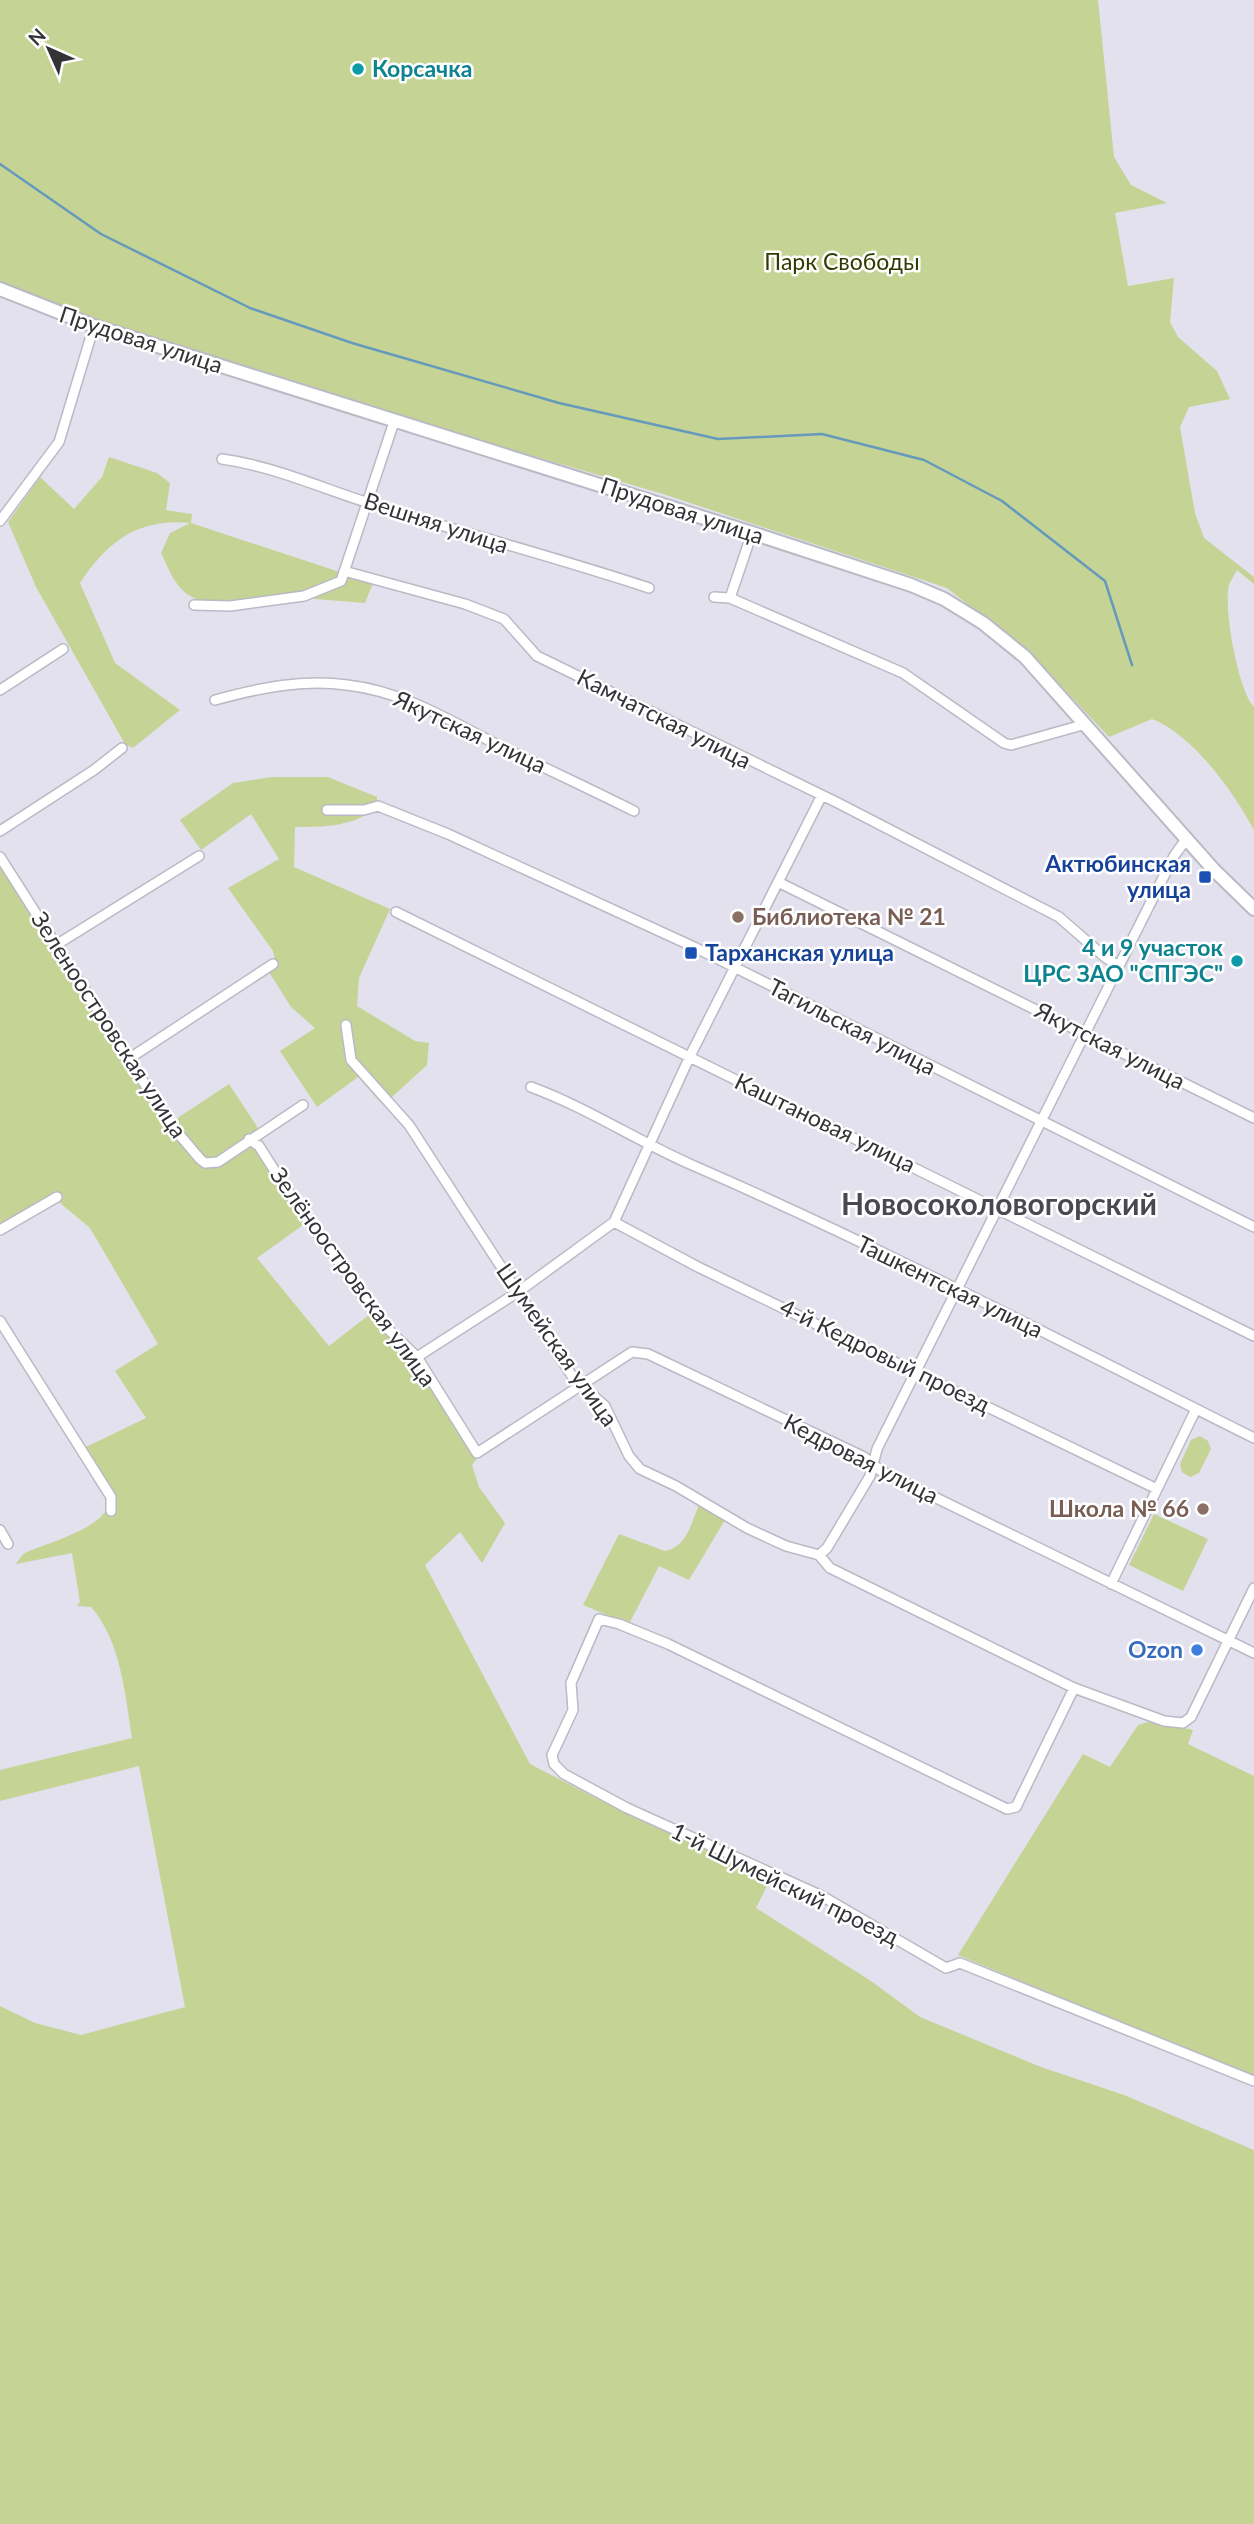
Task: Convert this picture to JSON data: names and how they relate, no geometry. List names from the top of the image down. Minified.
{"streets":{"main road":["Прудовая улица"],"street":["Вешняя улица","Камчатская улица","Якутская улица","Зеленоостровская улица","Тагильская улица","Каштановая улица","Зелёноостровская улица","Ташкентская улица","Шумейская улица","4-й Кедровый проезд","Кедровая улица","1-й Шумейский проезд"]},"crossings":[["Зеленоостровская улица","Зелёноостровская улица"],["Зелёноостровская улица","Кедровая улица"],["Шумейская улица","Кедровая улица"],["Шумейская улица","1-й Шумейский проезд"]],"districts":["Новосоколовогорский"],"parks":["Парк Свободы"],"places":{"other":["Корсачка","Библиотека № 21","4 и 9 участок ЦРС ЗАО \"СПГЭС\"","Школа № 66","Ozon"],"transit":["Актюбинская улица","Тарханская улица"]},"north":"top left"}
